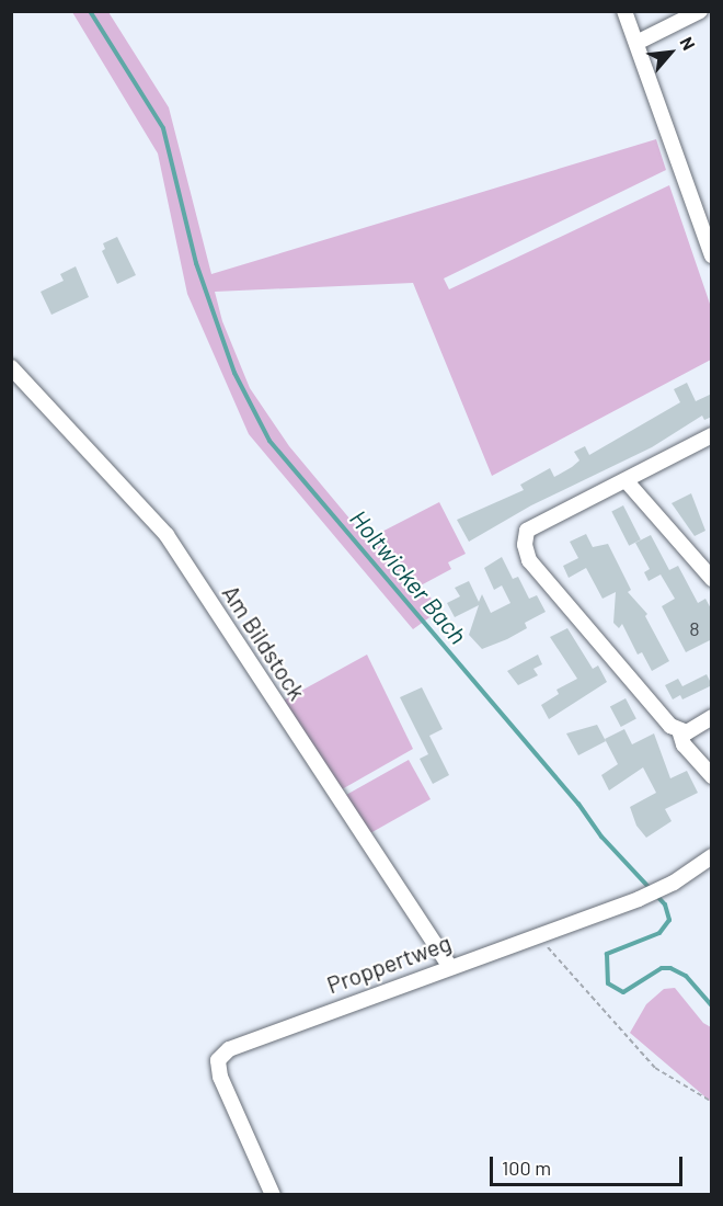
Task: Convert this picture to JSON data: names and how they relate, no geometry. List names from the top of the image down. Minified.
{"streets":{"street":["Am Bildstock","Proppertweg"]},"crossings":[["Am Bildstock","Proppertweg"]],"water":["Holtwicker Bach"],"house_numbers":["8"],"scale_bar":"100 m","north":"top right"}
